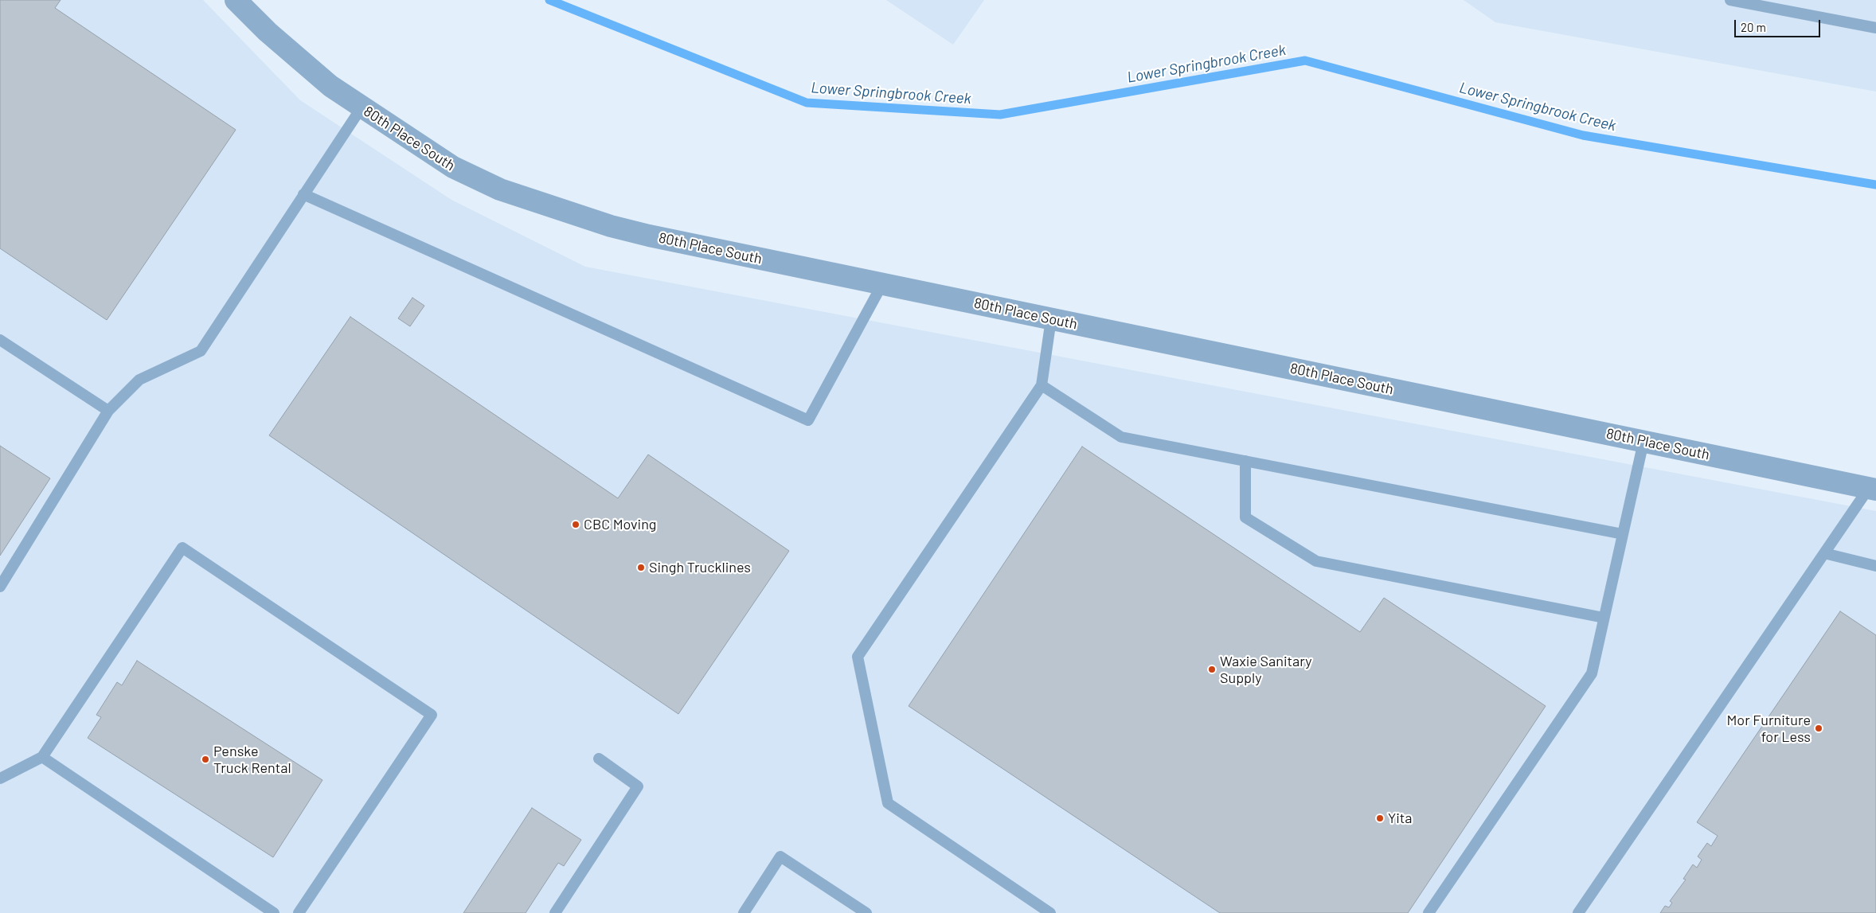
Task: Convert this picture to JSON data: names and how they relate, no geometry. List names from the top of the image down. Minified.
{"streets":{"street":["80th Place South"]},"water":["Lower Springbrook Creek"],"places":["CBC Moving","Singh Trucklines","Waxie Sanitary Supply","Mor Furniture for Less","Penske Truck Rental","Yita"],"scale_bar":"20 m"}
